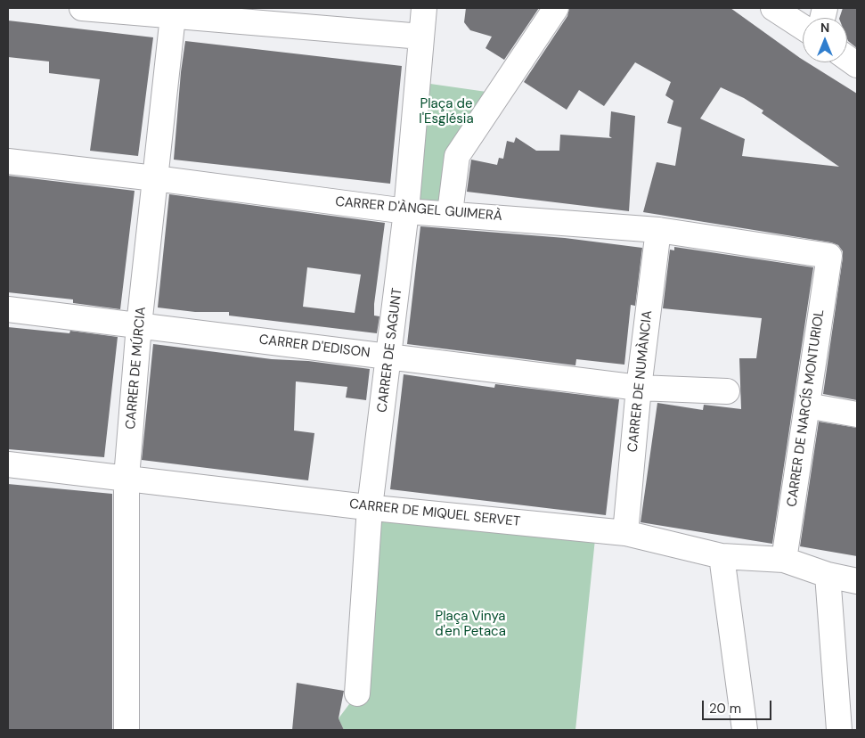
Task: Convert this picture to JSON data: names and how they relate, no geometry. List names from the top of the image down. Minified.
{"streets":{"street":["CARRER D'ÀNGEL GUIMERÀ","CARRER D'EDISON","CARRER DE SAGUNT","CARRER DE MÚRCIA","CARRER DE NUMÀNCIA","CARRER DE NARCÍS MONTURIOL","CARRER DE MIQUEL SERVET"]},"crossings":[["CARRER D'ÀNGEL GUIMERÀ","CARRER DE SAGUNT"],["CARRER D'ÀNGEL GUIMERÀ","CARRER DE MÚRCIA"],["CARRER D'ÀNGEL GUIMERÀ","CARRER DE NUMÀNCIA"],["CARRER D'ÀNGEL GUIMERÀ","CARRER DE NARCÍS MONTURIOL"],["CARRER D'EDISON","CARRER DE SAGUNT"],["CARRER D'EDISON","CARRER DE MÚRCIA"],["CARRER D'EDISON","CARRER DE NUMÀNCIA"],["CARRER DE SAGUNT","CARRER DE MIQUEL SERVET"],["CARRER DE MÚRCIA","CARRER DE MIQUEL SERVET"],["CARRER DE NUMÀNCIA","CARRER DE MIQUEL SERVET"],["CARRER DE NARCÍS MONTURIOL","CARRER DE MIQUEL SERVET"]],"parks":["Plaça de l'Església","Plaça Vinya d'en Petaca"],"scale_bar":"20 m","north":"top"}
